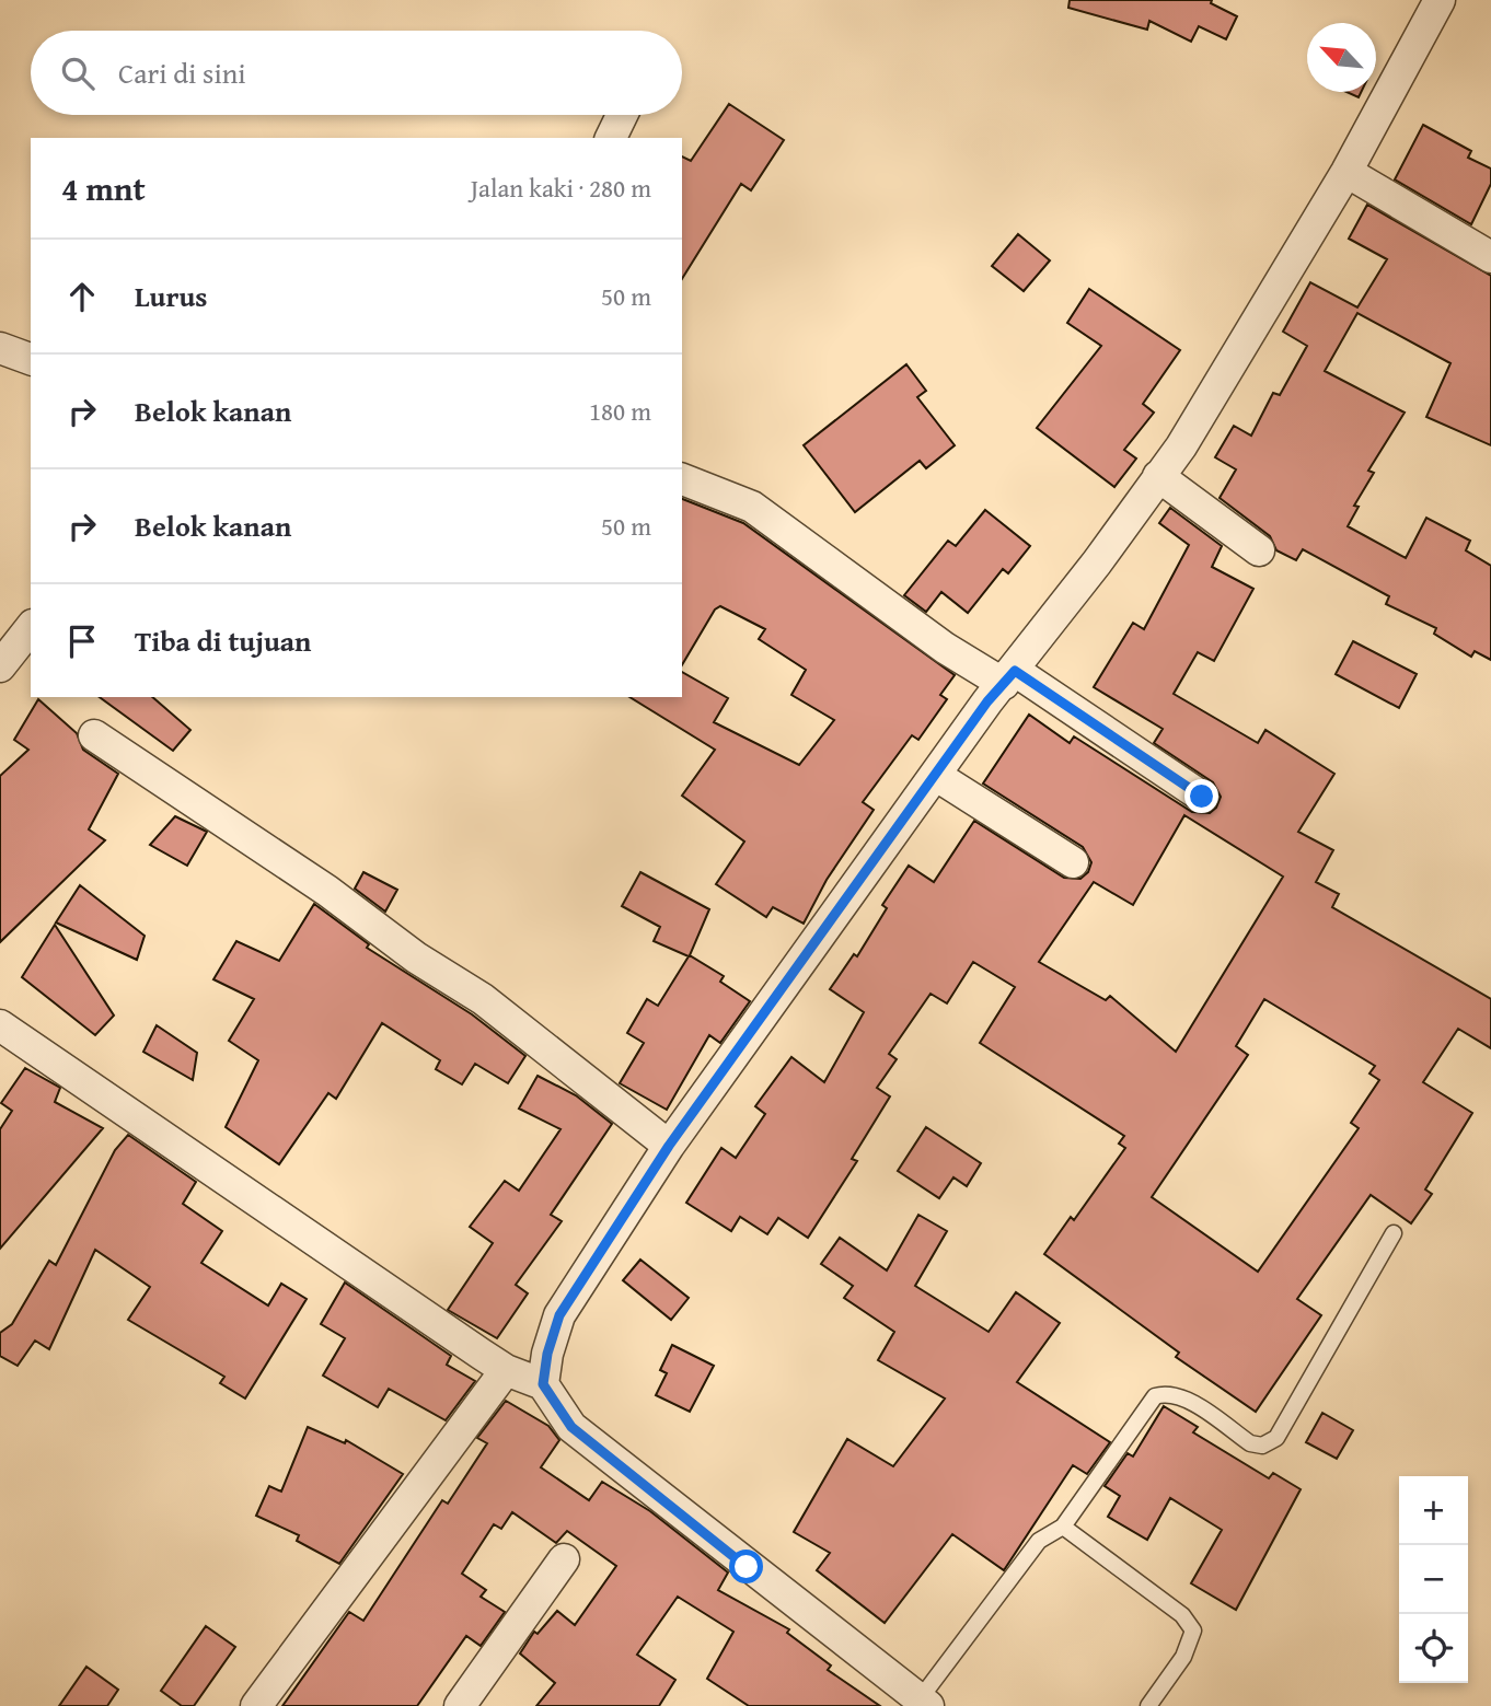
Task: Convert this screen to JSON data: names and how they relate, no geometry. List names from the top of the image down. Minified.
{"north":"top left","page":{"search":"Cari di sini","heading":["4 mnt","Jalan kaki · 280 m"],"list":[["Lurus","50 m"],["Belok kanan","180 m"],["Belok kanan","50 m"],"Tiba di tujuan"],"map_buttons":["+","−"]}}
